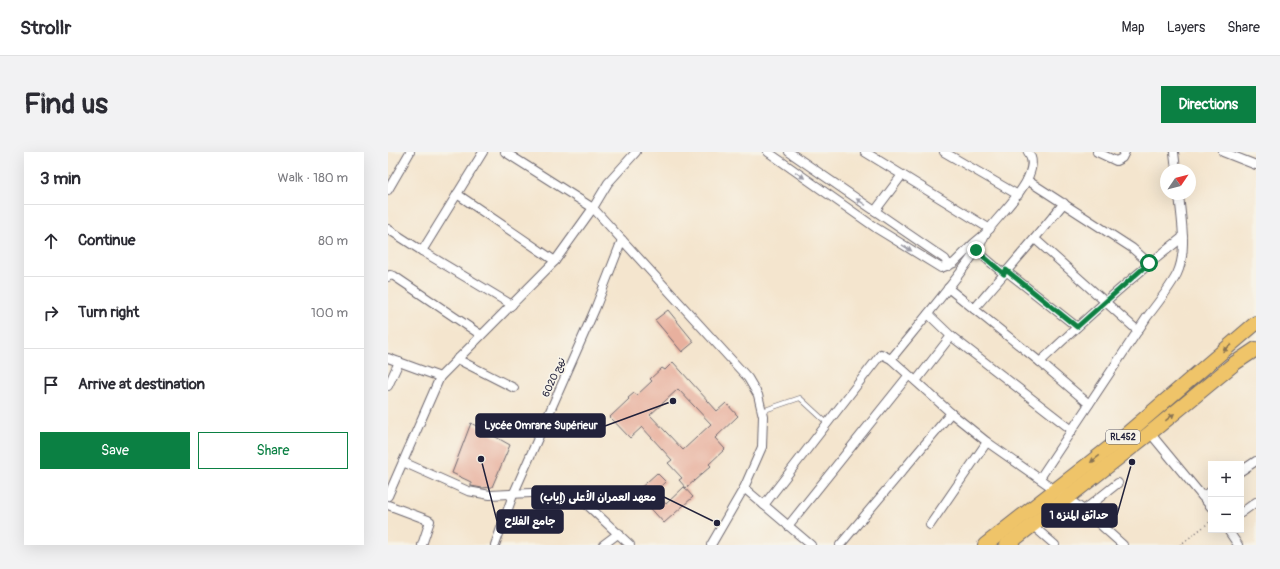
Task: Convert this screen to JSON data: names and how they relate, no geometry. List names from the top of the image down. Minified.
{"streets":{"highway":["RL452"],"street":["نهج 6020"]},"places":["Lycée Omrane Supérieur","جامع الفلاح","حدائق المنزه 1","معهد العمران الأعلى (إياب)"],"north":"top right","page":{"header":"Strollr","nav":["Map","Layers","Share"],"buttons":["Directions",["Save","Share"]],"title":"Find us","heading":["3 min","Walk · 180 m"],"list":[["Continue","80 m"],["Turn right","100 m"],"Arrive at destination"],"map_buttons":["+","−"]}}
